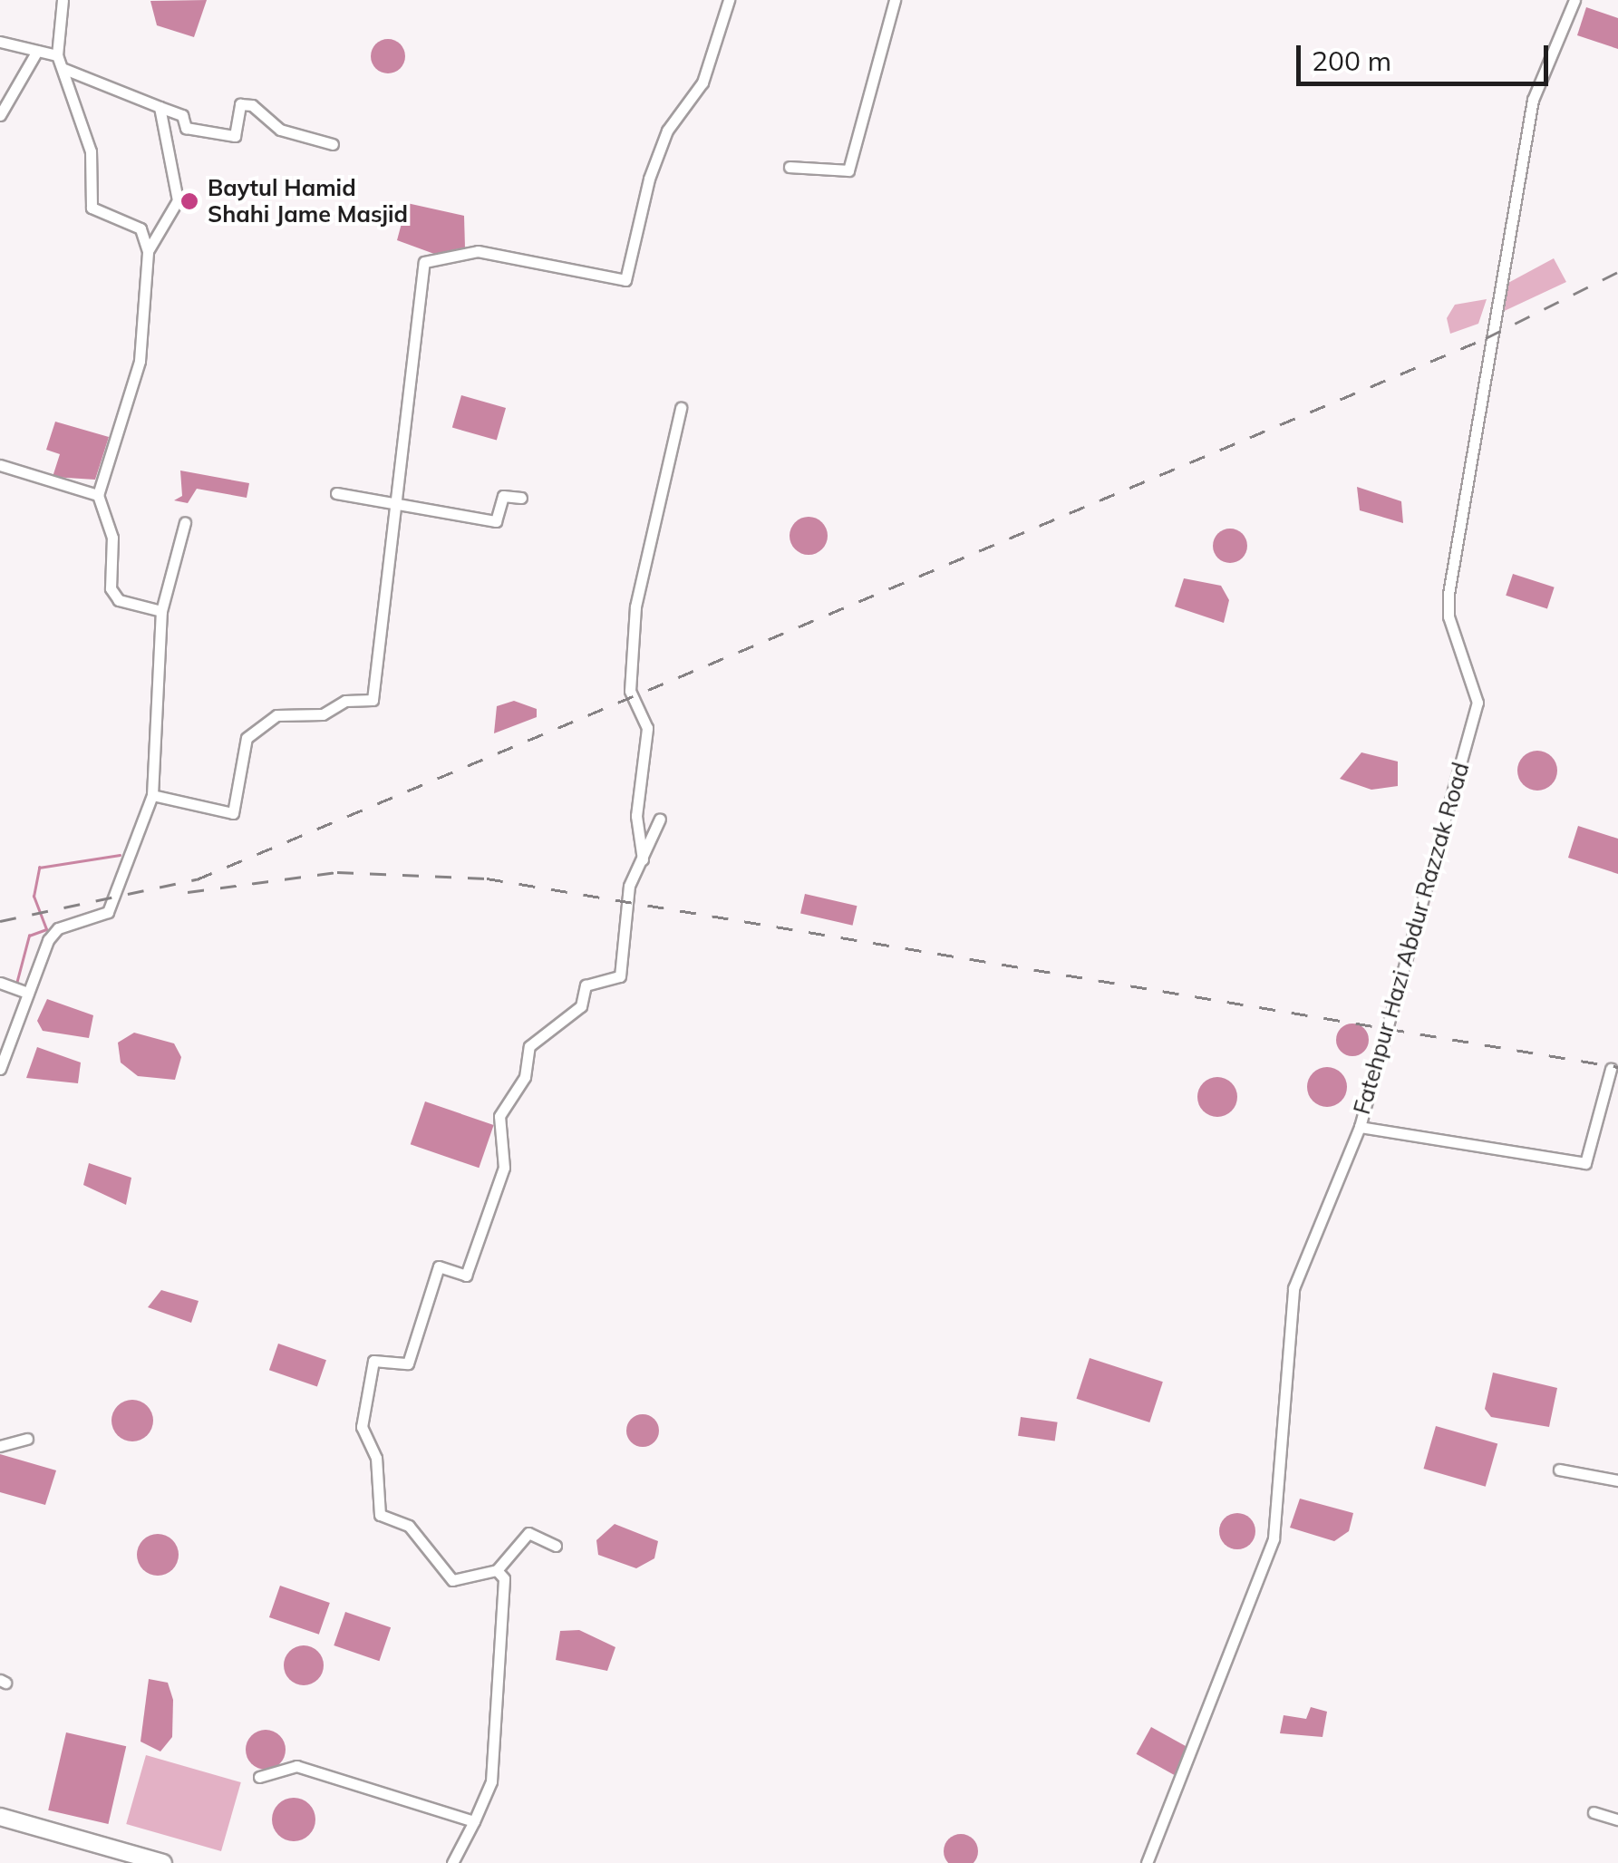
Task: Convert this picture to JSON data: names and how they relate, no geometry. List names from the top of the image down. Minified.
{"streets":{"street":["Fatehpur Hazi Abdur Razzak Road"]},"places":["Baytul Hamid Shahi Jame Masjid"],"scale_bar":"200 m"}
